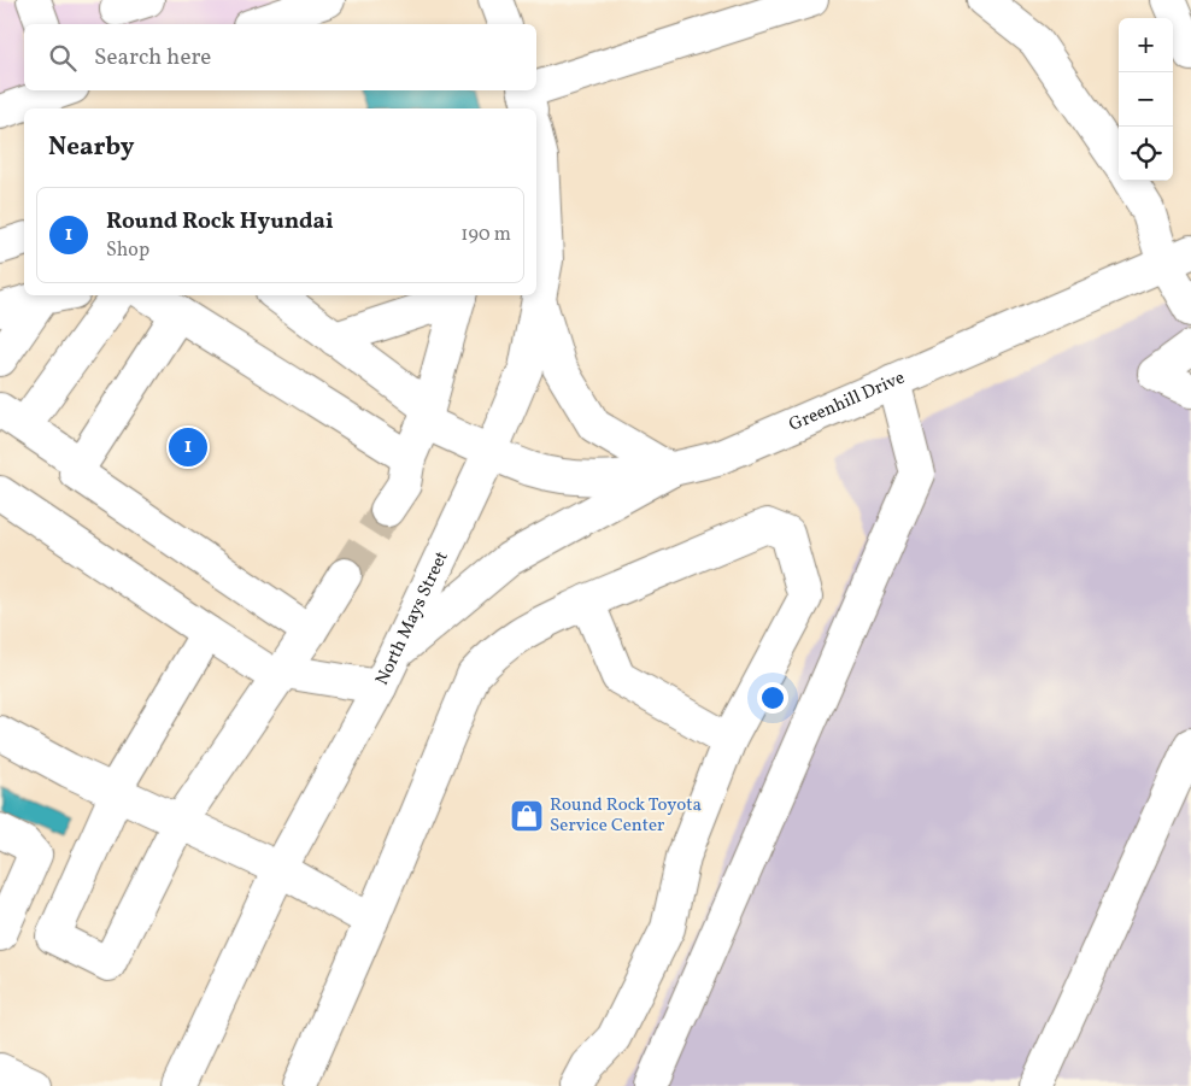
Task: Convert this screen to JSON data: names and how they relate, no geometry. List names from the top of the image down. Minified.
{"streets":{"main road":["Greenhill Drive","North Mays Street"]},"crossings":[["Greenhill Drive","North Mays Street"]],"places":{"shop":["Round Rock Toyota Service Center"]},"page":{"map_buttons":["+","−"],"search":"Search here","heading":"Nearby","list":[{"mark":"1","name":"Round Rock Hyundai","note":"Shop","value":"190 m"}],"pins":"1"}}
